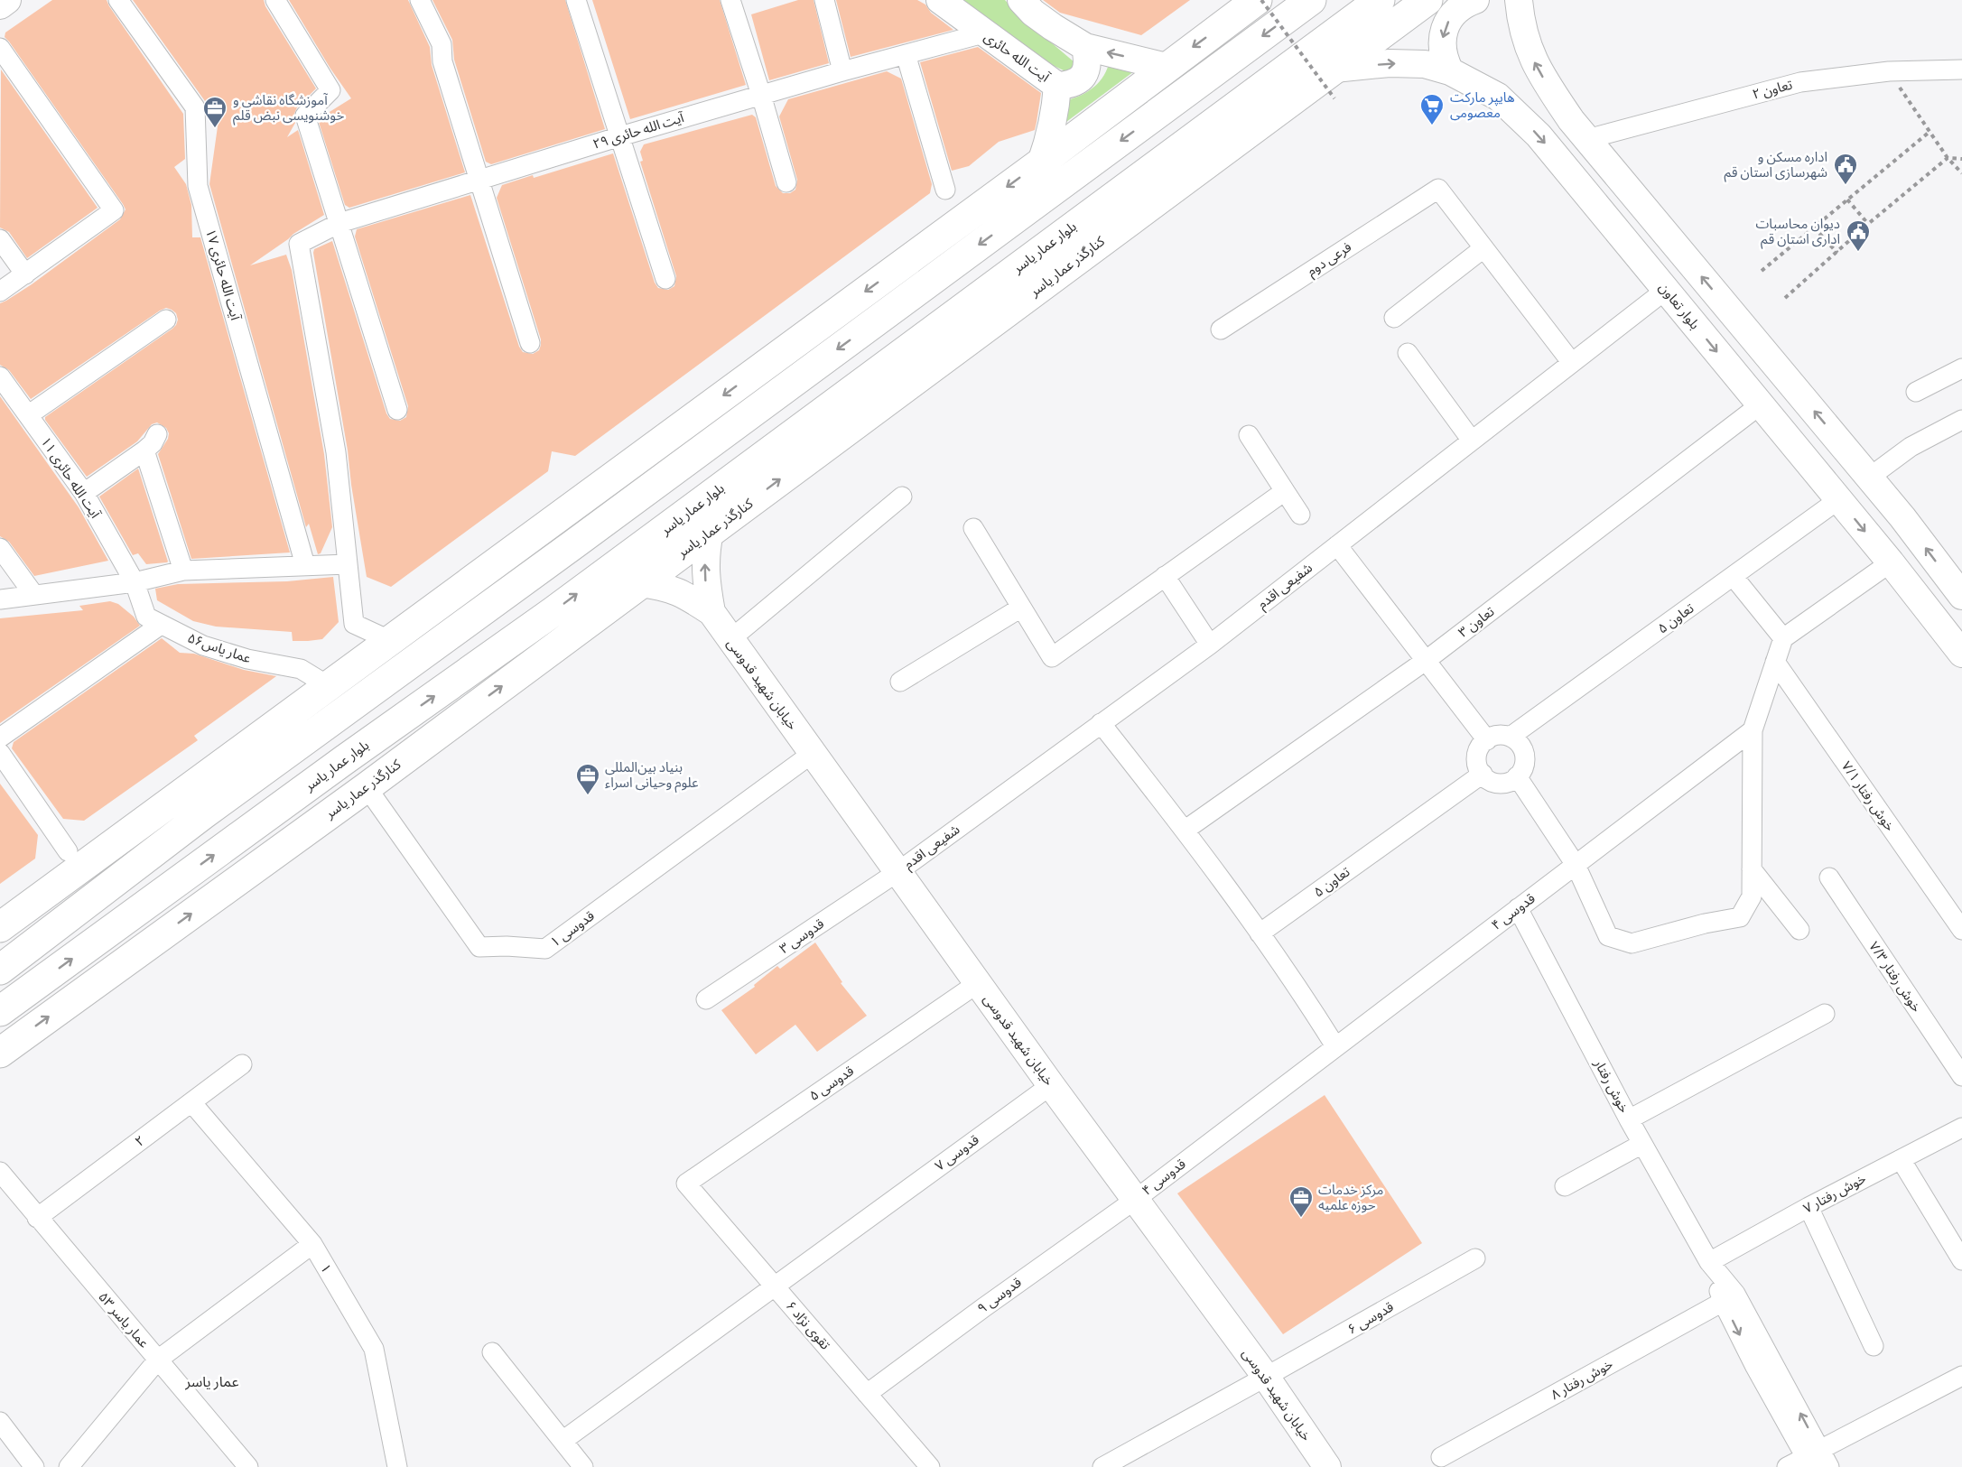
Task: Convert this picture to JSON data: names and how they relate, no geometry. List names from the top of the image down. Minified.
{"streets":{"main road":["آیت الله حائری","بلوار عمار یاسر","کنارگذر عمار یاسر","بلوار تعاون","خیابان شهید قدوسی"],"street":["تعاون ۲","آیت الله حائری ۲۹","فرعی دوم","آیت الله حائری ۱۷","آیت الله حائری ۱۱","شفیعی اقدم","تعاون ۵","تعاون ۳","عمار یاس۵۶","خوش رفتار ۷/۱","قدوسی ۴","قدوسی ۱","قدوسی ۳","خوش رفتار ۷/۳","قدوسی ۵","خوش رفتار","۲","قدوسی ۷","خوش رفتار ۷","۱","قدوسی ۹","قدوسی ۶","عمار یاسر ۵۳","تقوی نژاد ۶","خوش رفتار ۸"]},"crossings":[["آیت الله حائری","آیت الله حائری ۲۹"],["کنارگذر عمار یاسر","بلوار تعاون"],["کنارگذر عمار یاسر","قدوسی ۱"],["بلوار تعاون","شفیعی اقدم"],["بلوار تعاون","تعاون ۵"],["بلوار تعاون","تعاون ۳"],["آیت الله حائری ۱۱","عمار یاس۵۶"],["شفیعی اقدم","خیابان شهید قدوسی"],["شفیعی اقدم","قدوسی ۳"],["خیابان شهید قدوسی","قدوسی ۴"],["خیابان شهید قدوسی","قدوسی ۱"],["خیابان شهید قدوسی","قدوسی ۳"],["خیابان شهید قدوسی","قدوسی ۵"],["خیابان شهید قدوسی","قدوسی ۷"],["خیابان شهید قدوسی","قدوسی ۹"],["خیابان شهید قدوسی","قدوسی ۶"],["قدوسی ۴","خوش رفتار"],["قدوسی ۴","قدوسی ۹"],["قدوسی ۵","تقوی نژاد ۶"],["خوش رفتار","خوش رفتار ۷"],["خوش رفتار","خوش رفتار ۸"],["۲","۱"],["۲","عمار یاسر ۵۳"],["قدوسی ۷","تقوی نژاد ۶"],["قدوسی ۹","تقوی نژاد ۶"]],"districts":["عمار یاسر"],"places":{"supermarket":["هایپر مارکت معصومی"],"office":["آموزشگاه نقاشی و خوشنویسی نبض قلم","بنیاد بین‌المللی علوم وحیانی اسراء","مرکز خدمات حوزه علمیه"],"public building":["اداره مسکن و شهرسازی استان قم","دیوان محاسبات اداری استان قم"]}}
